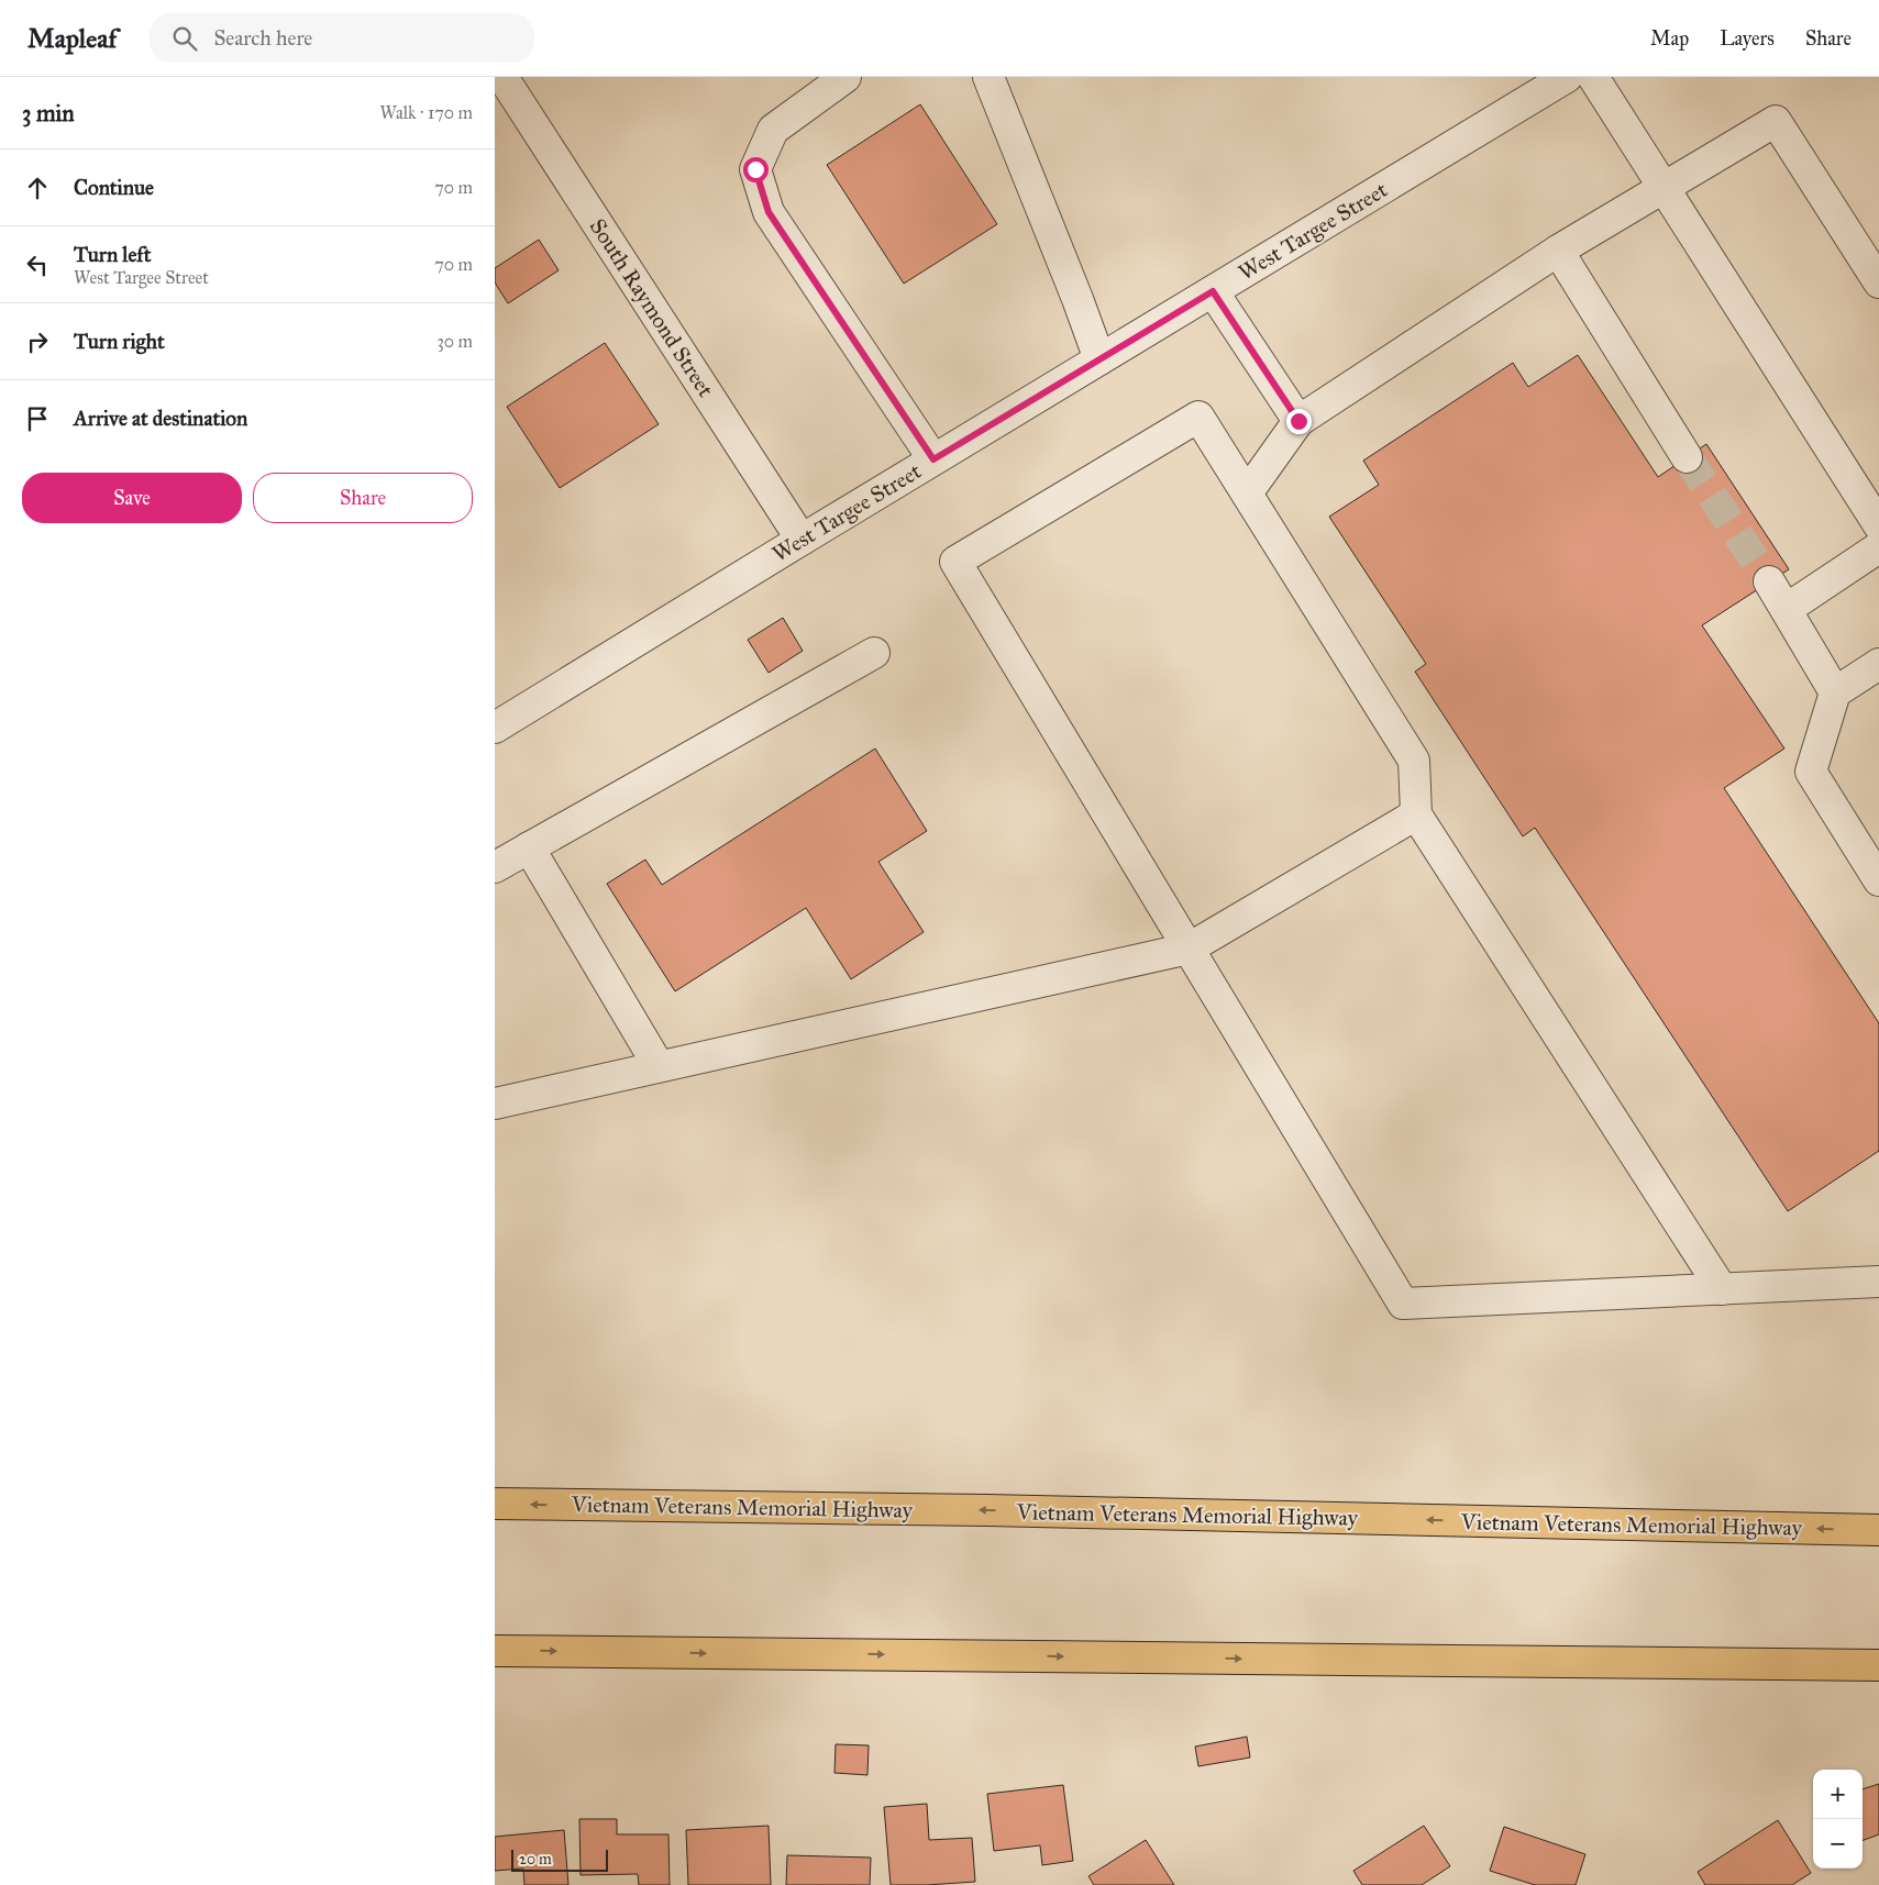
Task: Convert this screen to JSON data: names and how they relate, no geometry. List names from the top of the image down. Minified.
{"streets":{"highway":["Vietnam Veterans Memorial Highway"],"street":["West Targee Street","South Raymond Street"]},"crossings":[["West Targee Street","South Raymond Street"]],"scale_bar":"20 m","page":{"header":"Mapleaf","search":"Search here","nav":["Map","Layers","Share"],"heading":["3 min","Walk · 170 m"],"list":[["Continue","70 m"],["Turn left","West Targee Street","70 m"],["Turn right","30 m"],"Arrive at destination"],"buttons":["Save","Share"],"map_buttons":["+","−"],"scale":"20 m"}}
